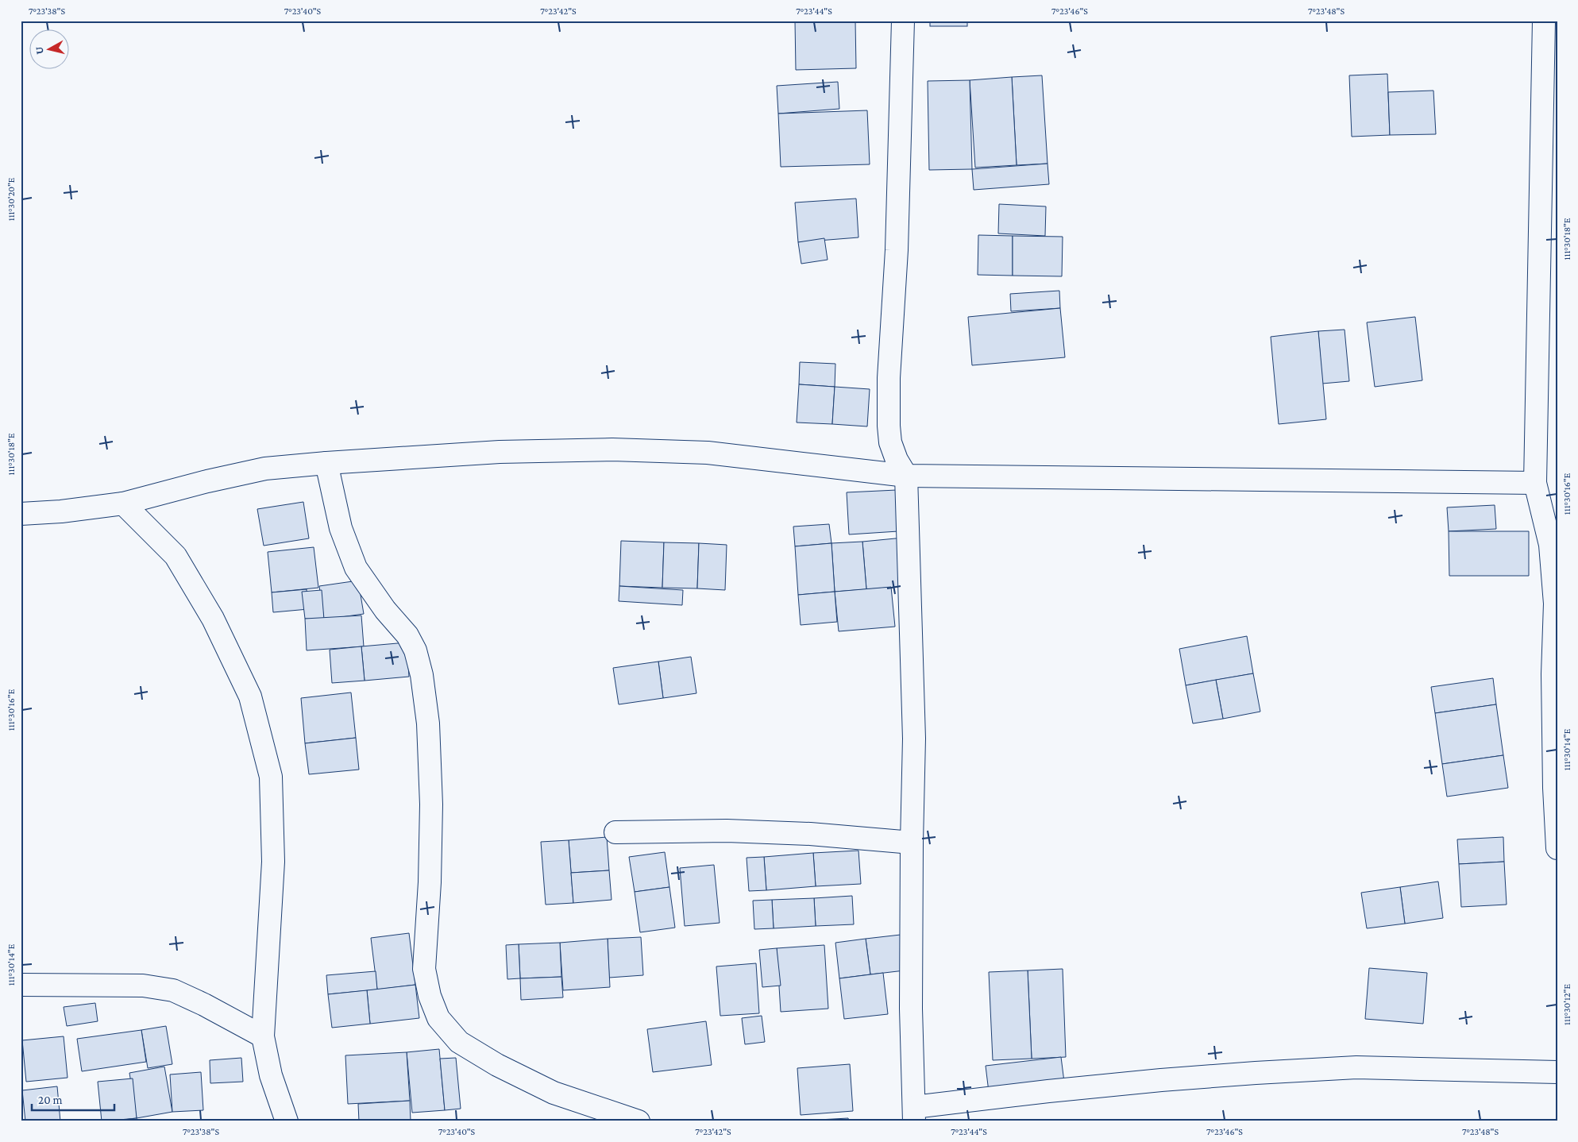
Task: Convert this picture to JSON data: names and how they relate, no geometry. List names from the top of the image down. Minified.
{"scale_bar":"20 m","north":"left","coordinates":["7°23'38\"S","7°23'40\"S","7°23'42\"S","7°23'44\"S","7°23'46\"S","7°23'48\"S","111°30'20\"E","111°30'18\"E","111°30'16\"E","111°30'14\"E","111°30'12\"E"]}
